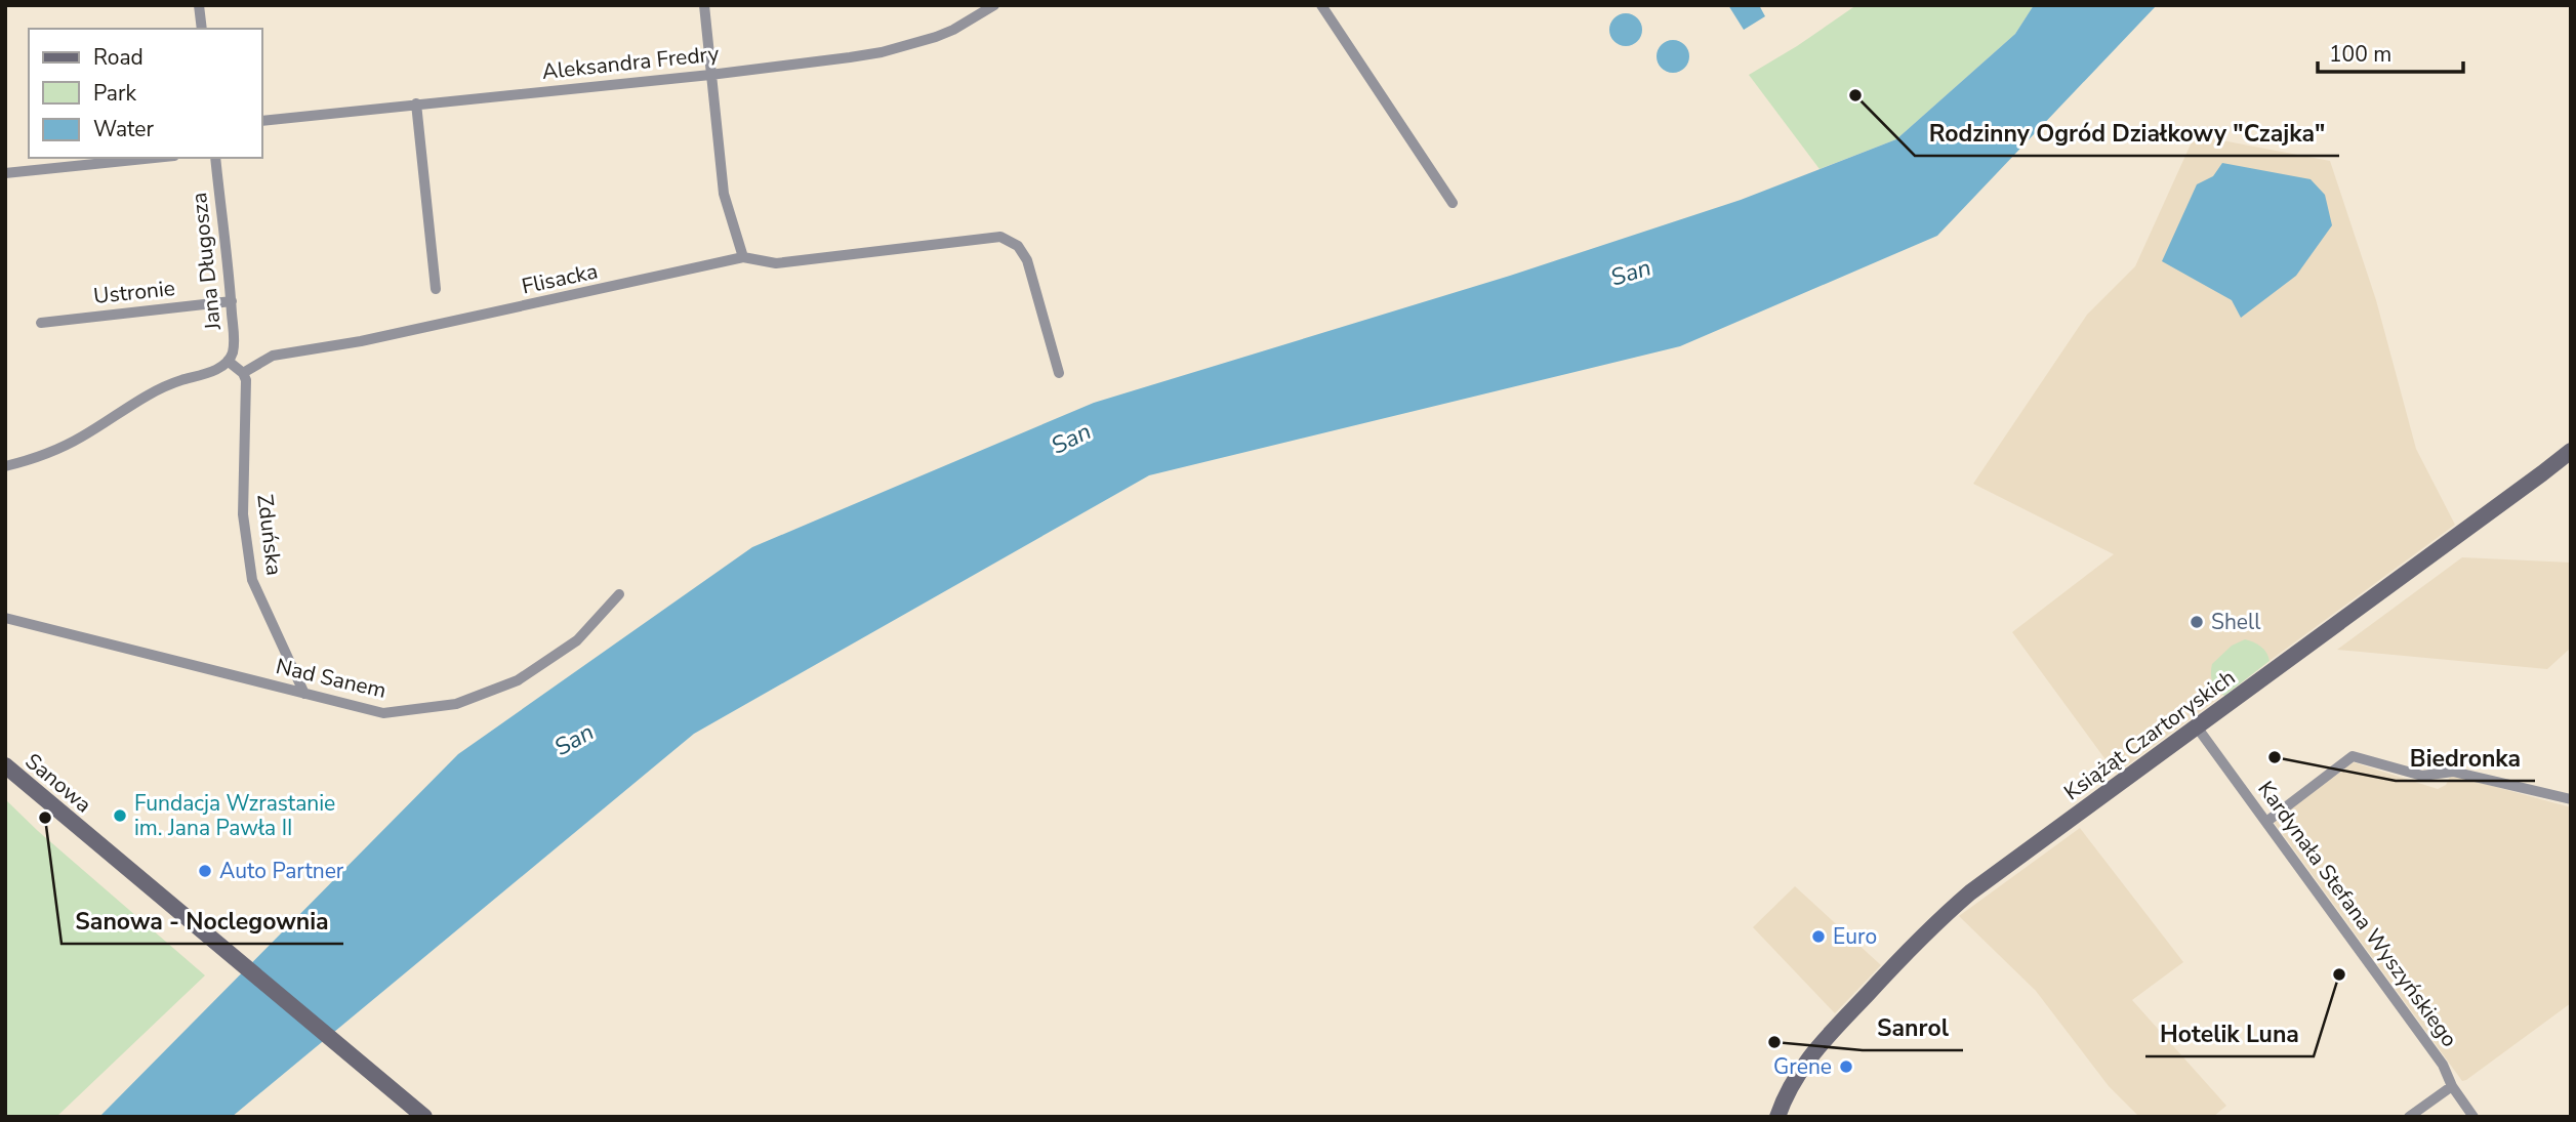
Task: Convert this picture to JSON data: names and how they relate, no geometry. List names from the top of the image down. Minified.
{"streets":{"main road":["Książąt Czartoryskich","Sanowa"],"street":["Aleksandra Fredry","Jana Długosza","Flisacka","Ustronie","Zduńska","Nad Sanem","Kardynała Stefana Wyszyńskiego"]},"crossings":[["Jana Długosza","Ustronie"],["Flisacka","Zduńska"],["Zduńska","Nad Sanem"],["Książąt Czartoryskich","Kardynała Stefana Wyszyńskiego"]],"water":["San"],"places":["Rodzinny Ogród Działkowy \"Czajka\"","Shell","Biedronka","Fundacja Wzrastanie im. Jana Pawła II","Sanowa - Noclegownia","Auto Partner","Euro","Hotelik Luna","Sanrol","Grene"],"legend":["Road","Park","Water"],"scale_bar":"100 m"}
